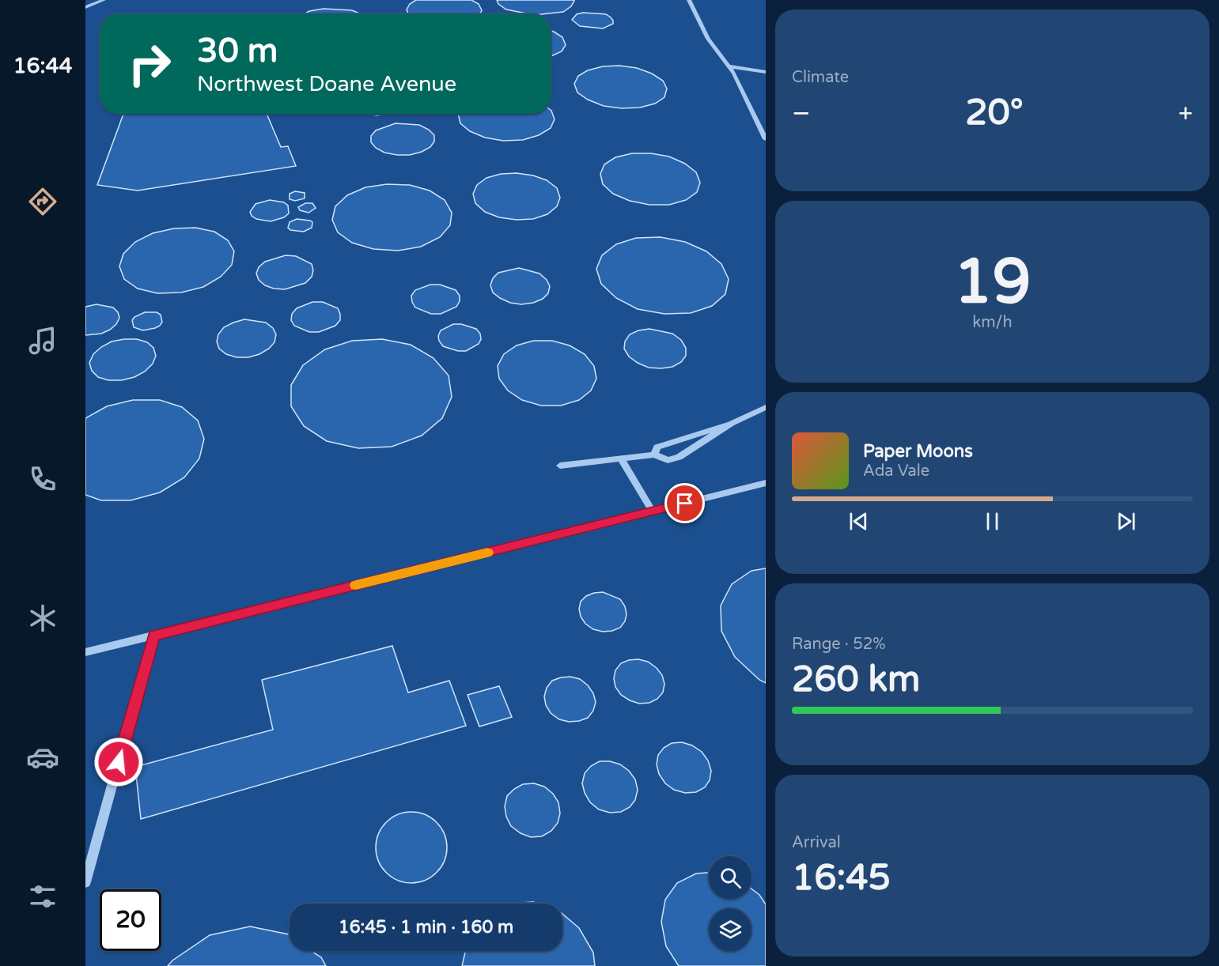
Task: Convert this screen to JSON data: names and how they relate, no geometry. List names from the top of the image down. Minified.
{"page":{"tabs":"16:44","tile":["Climate",["19","km/h"],["Range · 52%","260 km"],["Arrival","16:45"]],"turn":["30 m","Northwest Doane Avenue"],"heat":["−","20°","+"],"song":["Paper Moons","Ada Vale"],"limit":"20","trip":"16:45 · 1 min · 160 m"}}
